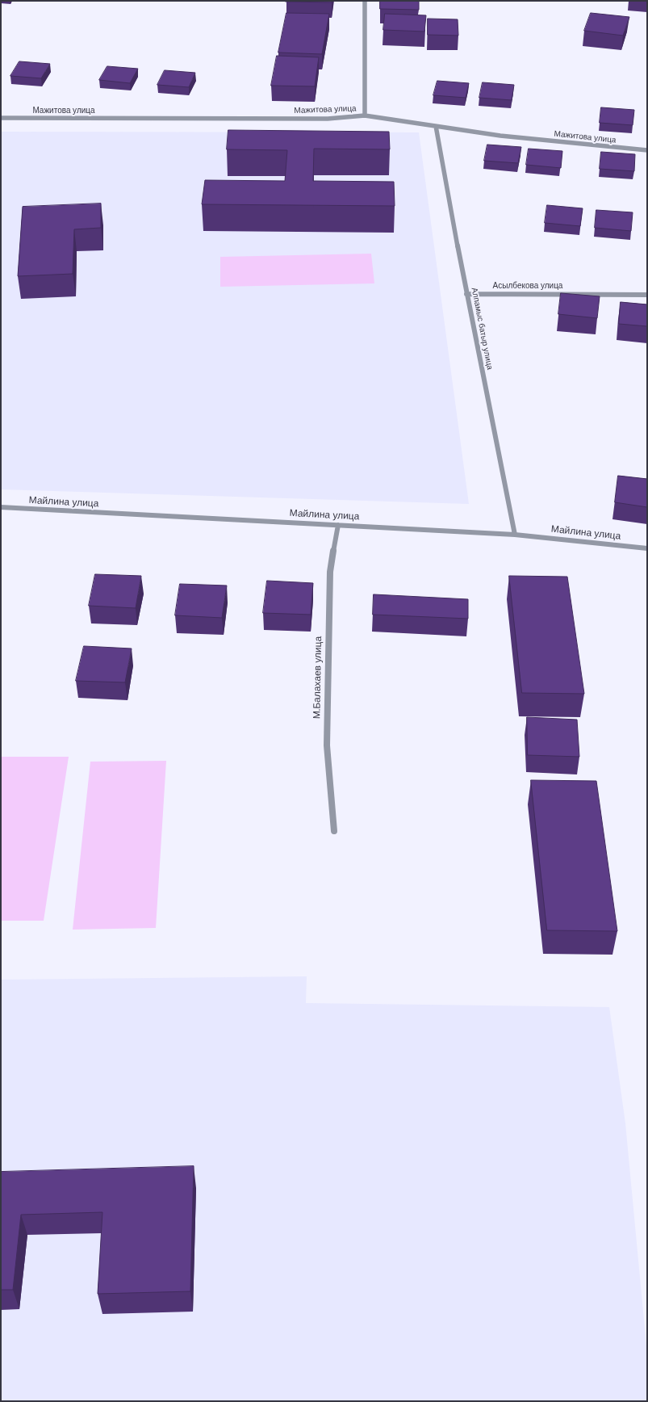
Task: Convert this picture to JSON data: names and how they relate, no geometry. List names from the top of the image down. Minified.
{"streets":{"street":["Мажитова улица","Асылбекова улица","Алпамыс батыр улица","Майлина улица","М.Балахаев улица"]},"crossings":[["Мажитова улица","Алпамыс батыр улица"],["Асылбекова улица","Алпамыс батыр улица"],["Алпамыс батыр улица","Майлина улица"],["Майлина улица","М.Балахаев улица"]]}
